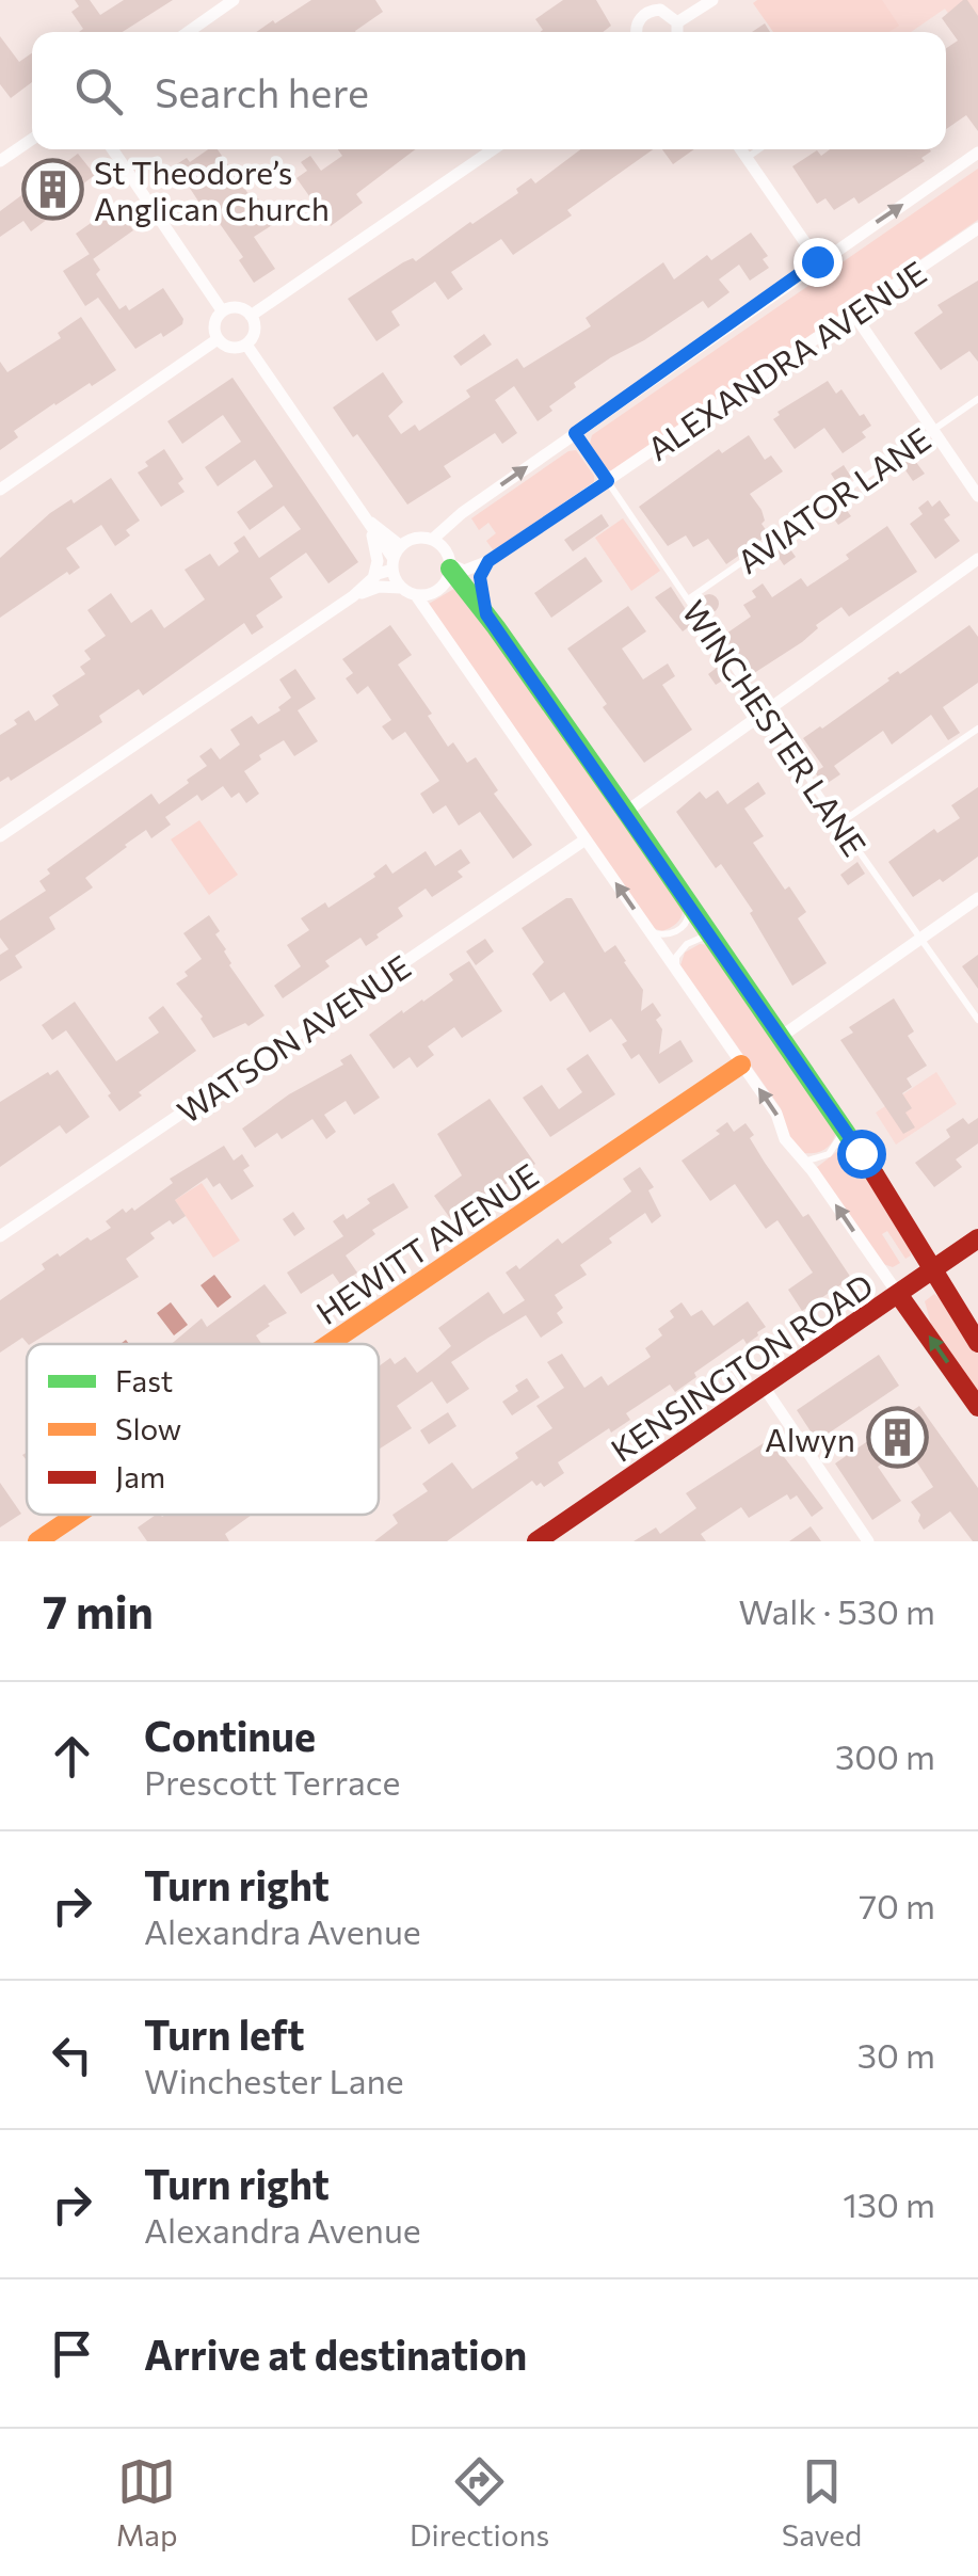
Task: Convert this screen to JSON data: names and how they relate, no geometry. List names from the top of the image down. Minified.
{"streets":{"street":["ALEXANDRA AVENUE","WATSON AVENUE","HEWITT AVENUE","KENSINGTON ROAD"],"lane":["AVIATOR LANE","WINCHESTER LANE"]},"crossings":[["ALEXANDRA AVENUE","WINCHESTER LANE"],["AVIATOR LANE","WINCHESTER LANE"]],"places":{"building":["St Theodore’s Anglican Church","Alwyn"]},"legend":["Fast","Slow","Jam"],"page":{"search":"Search here","heading":["7 min","Walk · 530 m"],"list":[["Continue","Prescott Terrace","300 m"],["Turn right","Alexandra Avenue","70 m"],["Turn left","Winchester Lane","30 m"],["Turn right","Alexandra Avenue","130 m"],"Arrive at destination"],"nav":["Map","Directions","Saved"]}}
